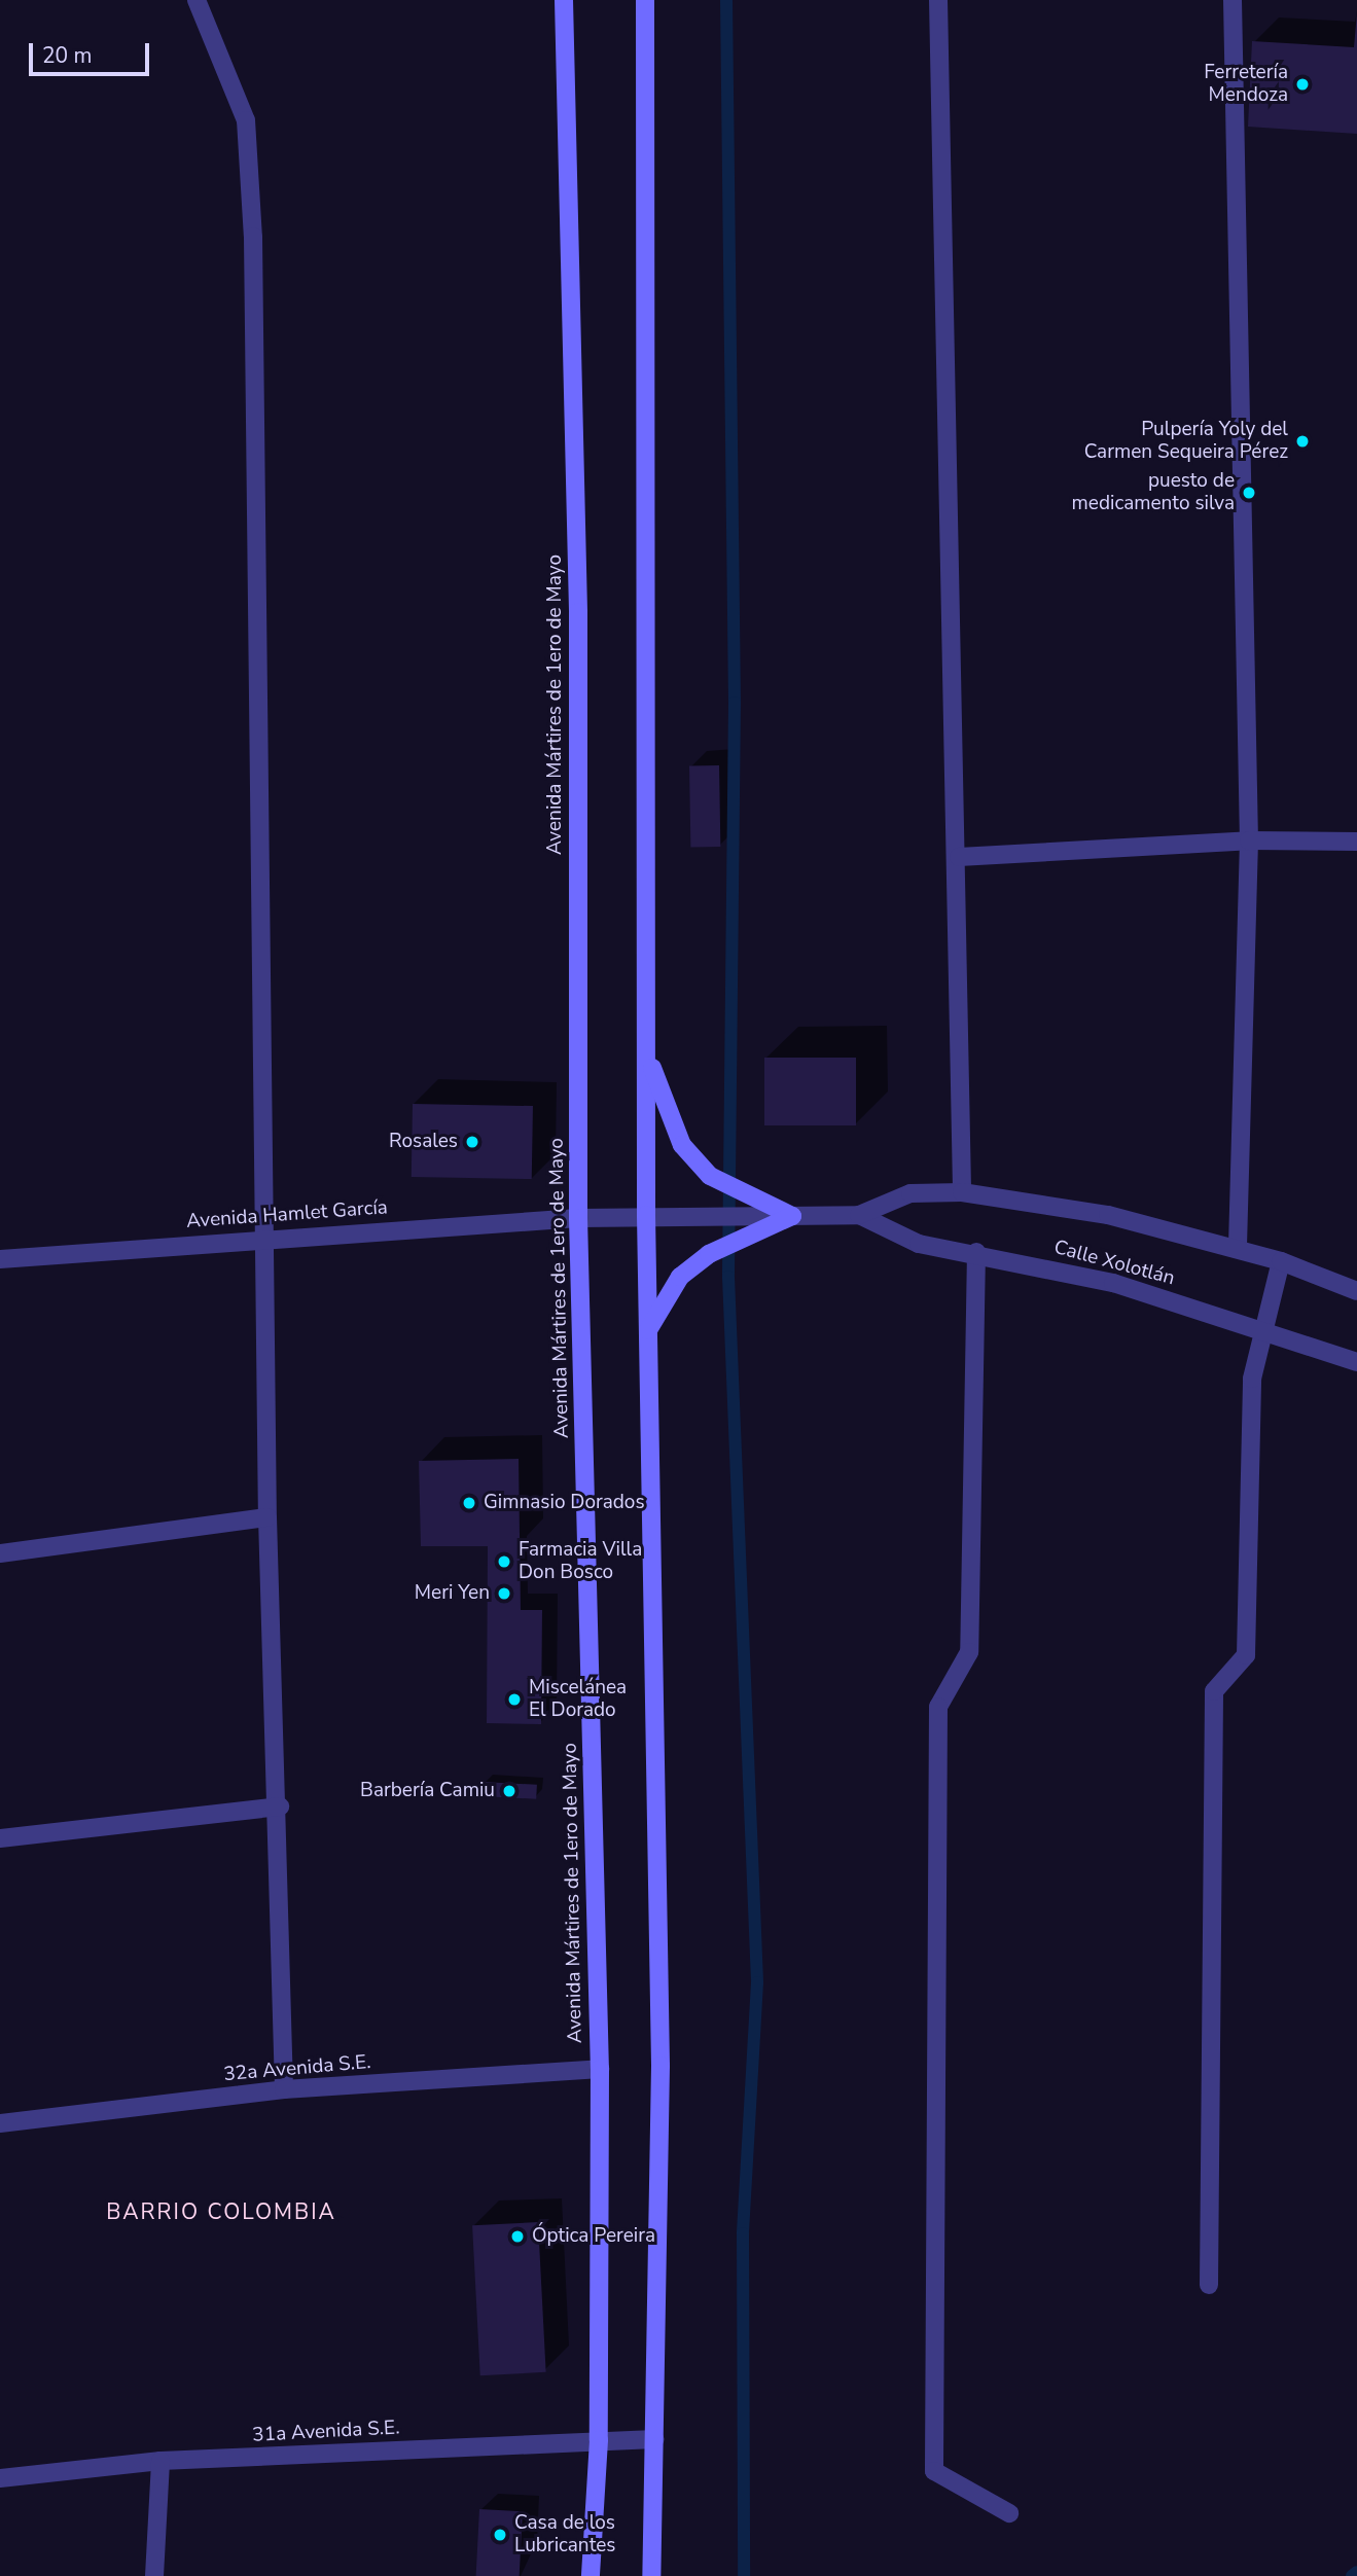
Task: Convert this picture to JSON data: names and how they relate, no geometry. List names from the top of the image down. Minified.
{"streets":{"main road":["Avenida Mártires de 1ero de Mayo"],"street":["Avenida Hamlet García","Calle Xolotlán","32a Avenida S.E.","31a Avenida S.E."]},"crossings":[["Avenida Mártires de 1ero de Mayo","Avenida Hamlet García"],["Avenida Mártires de 1ero de Mayo","Calle Xolotlán"],["Avenida Mártires de 1ero de Mayo","32a Avenida S.E."],["Avenida Mártires de 1ero de Mayo","31a Avenida S.E."],["Avenida Hamlet García","Calle Xolotlán"]],"districts":["BARRIO COLOMBIA"],"places":["Ferretería Mendoza","Pulpería Yoly del Carmen Sequeira Pérez","puesto de medicamento silva","Rosales","Gimnasio Dorados","Farmacia Villa Don Bosco","Meri Yen","Miscelánea El Dorado","Barbería Camiu","Óptica Pereira","Casa de los Lubricantes"],"scale_bar":"20 m"}
